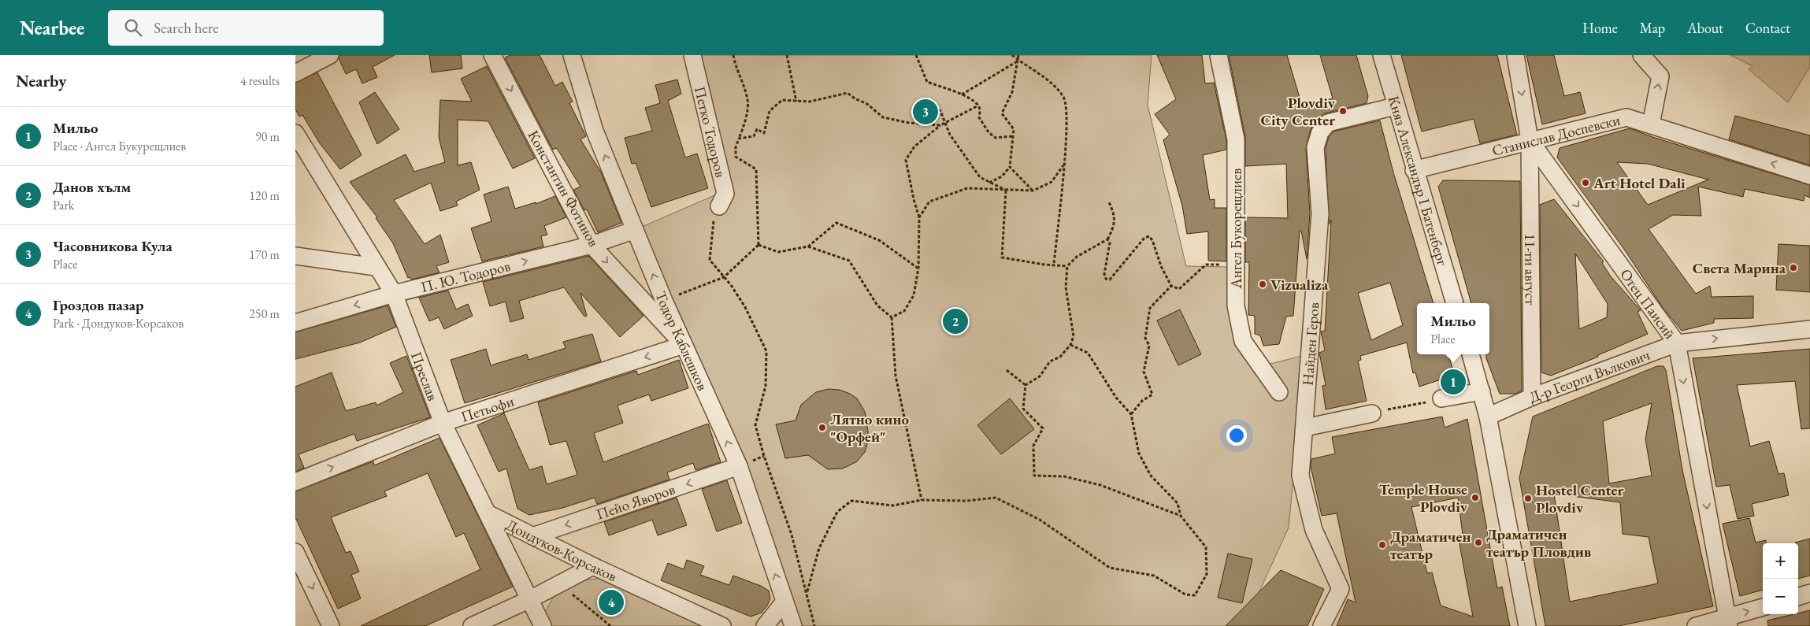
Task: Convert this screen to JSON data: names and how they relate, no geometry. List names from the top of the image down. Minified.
{"streets":{"street":["Петко Тодоров","Станислав Доспевски","Княз Александър I Батенберг","Константин Фотинов","Ангел Букорещлиев","11-ти август","П. Ю. Тодоров","Отец Паисий","Тодор Каблешков","Найден Геров","Преслав","Д-р Георги Вълкович","Петьофи","Пейо Яворов","Дондуков-Корсаков"]},"crossings":[["Станислав Доспевски","Княз Александър I Батенберг"],["Станислав Доспевски","11-ти август"],["Станислав Доспевски","Отец Паисий"],["Княз Александър I Батенберг","Найден Геров"],["Константин Фотинов","П. Ю. Тодоров"],["Константин Фотинов","Тодор Каблешков"],["Константин Фотинов","Петьофи"],["11-ти август","Отец Паисий"],["11-ти август","Д-р Георги Вълкович"],["П. Ю. Тодоров","Тодор Каблешков"],["П. Ю. Тодоров","Преслав"],["Отец Паисий","Д-р Георги Вълкович"],["Тодор Каблешков","Петьофи"],["Тодор Каблешков","Пейо Яворов"],["Преслав","Петьофи"],["Преслав","Дондуков-Корсаков"],["Пейо Яворов","Дондуков-Корсаков"]],"one_way":["Станислав Доспевски","Константин Фотинов","Отец Паисий","Тодор Каблешков","Д-р Георги Вълкович","Пейо Яворов"],"places":["Plovdiv City Center","Art Hotel Dali","Света Марина","Vizualiza","Лятно кино \"Орфей\"","Temple House Plovdiv","Hostel Center Plovdiv","Драматичен театър Пловдив","Драматичен театър"],"page":{"header":"Nearbee","search":"Search here","nav":["Home","Map","About","Contact"],"heading":["Nearby","4 results"],"pins":["3","2","1","4"],"list":[{"mark":"1","name":"Мильо","note":"Place · Ангел Букурещлиев","value":"90 m"},{"mark":"2","name":"Данов хълм","note":"Park","value":"120 m"},{"mark":"3","name":"Часовникова Кула","note":"Place","value":"170 m"},{"mark":"4","name":"Гроздов пазар","note":"Park · Дондуков-Корсаков","value":"250 m"}],"popup":["Мильо","Place"],"map_buttons":["+","−"]}}
